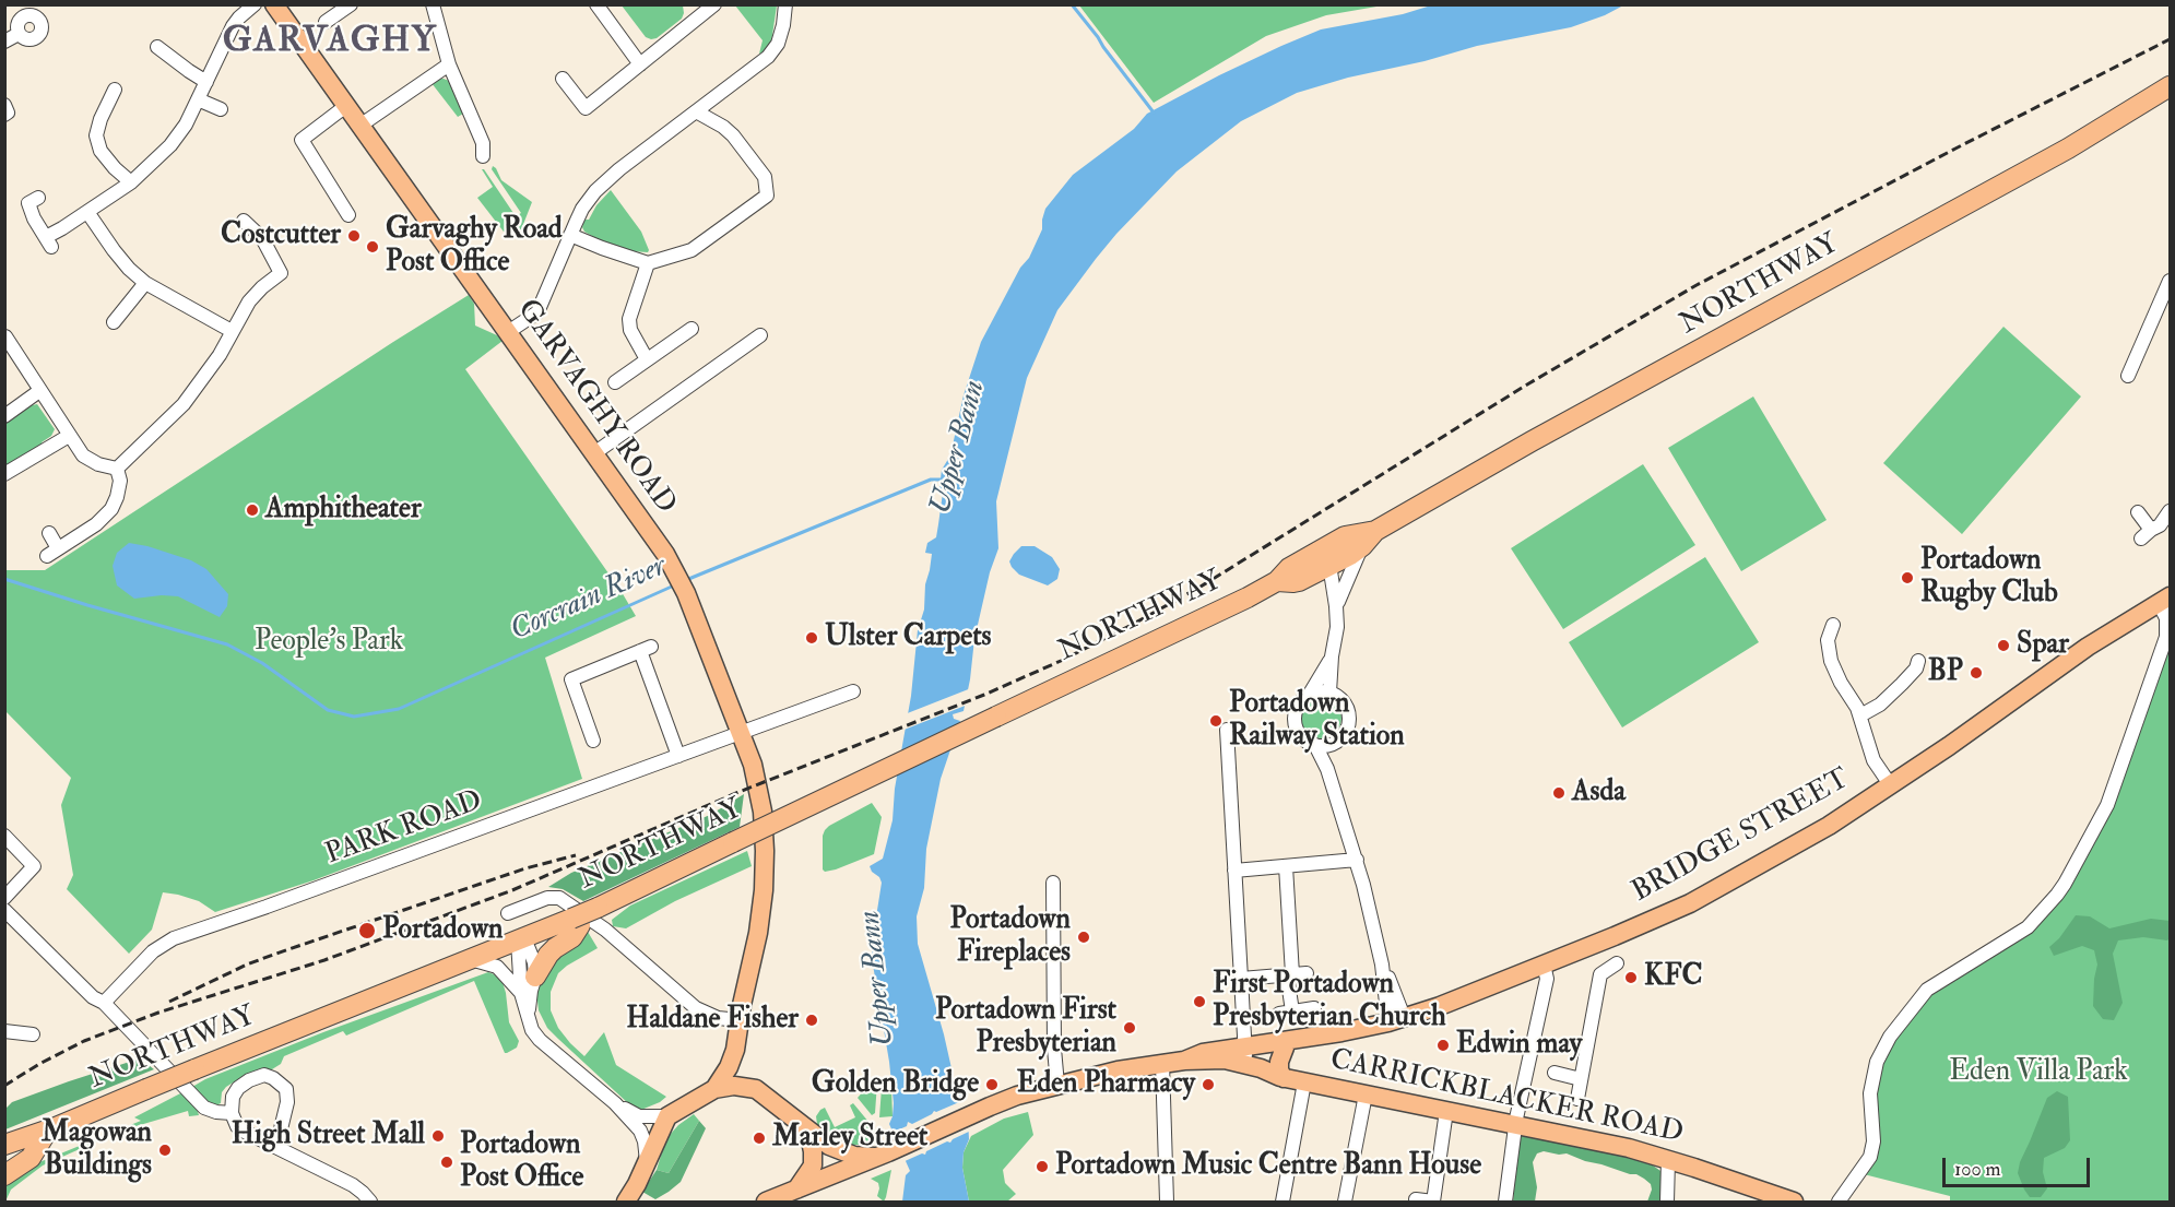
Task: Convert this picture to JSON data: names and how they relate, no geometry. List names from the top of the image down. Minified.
{"streets":{"highway":["NORTHWAY"],"main road":["GARVAGHY ROAD","BRIDGE STREET","CARRICKBLACKER ROAD"],"street":["PARK ROAD"]},"crossings":[["GARVAGHY ROAD","PARK ROAD"],["BRIDGE STREET","CARRICKBLACKER ROAD"]],"districts":["GARVAGHY"],"water":["Upper Bann","Corcrain River"],"parks":["People's Park","Eden Villa Park"],"places":["Costcutter","Garvaghy Road Post Office","Amphitheater","Portadown Rugby Club","Ulster Carpets","Spar","BP","Portadown Railway Station","Asda","Portadown","Portadown Fireplaces","KFC","First Portadown Presbyterian Church","Haldane Fisher","Portadown First Presbyterian","Edwin may","Golden Bridge","Eden Pharmacy","High Street Mall","Marley Street","Magowan Buildings","Portadown Post Office","Portadown Music Centre Bann House"],"scale_bar":"100 m"}
